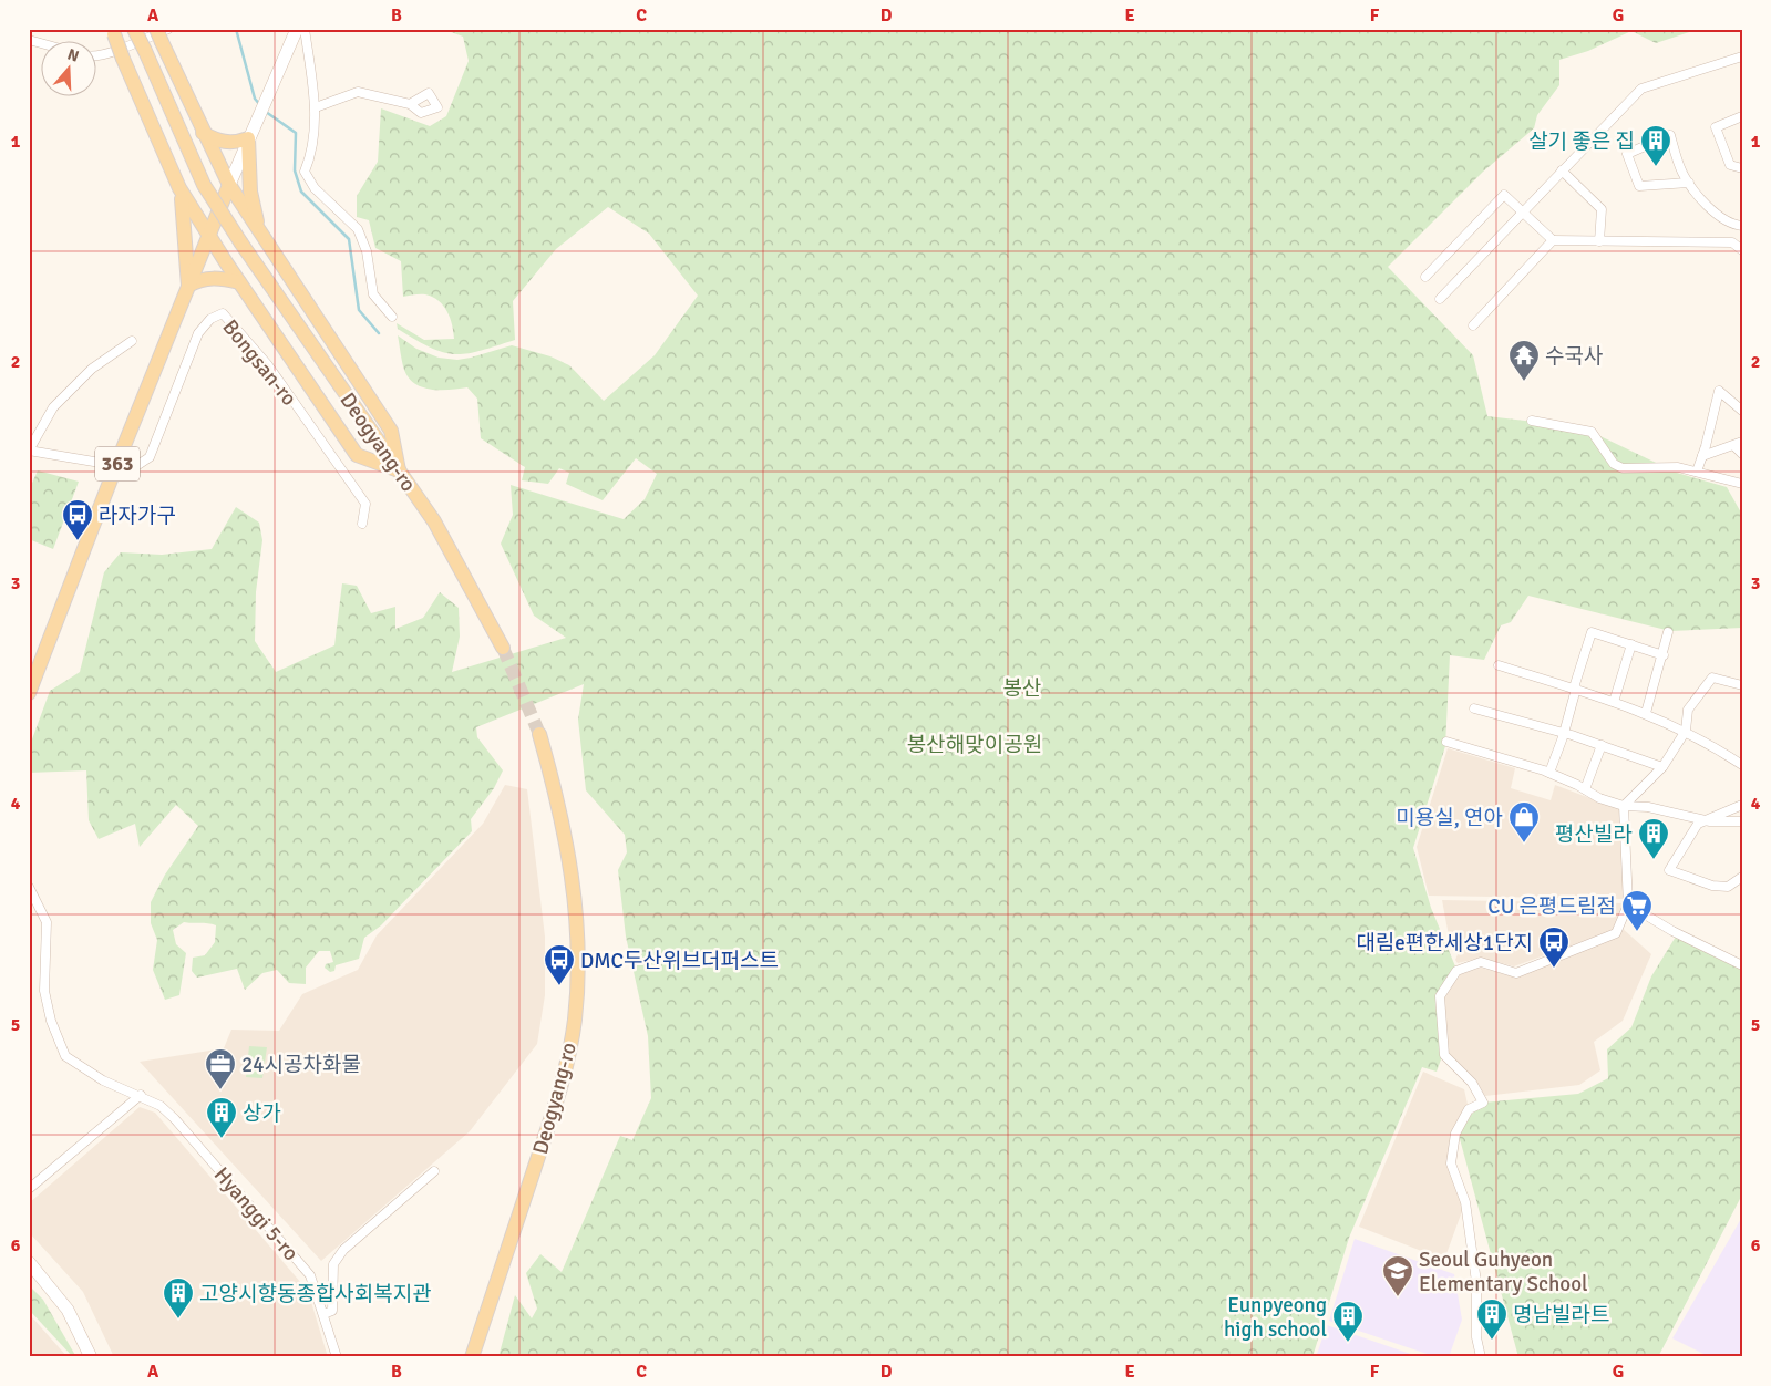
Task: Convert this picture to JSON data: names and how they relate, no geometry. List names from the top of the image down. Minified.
{"streets":{"main road":["Deogyang-ro","363"],"street":["Bongsan-ro","Hyanggi 5-ro"]},"crossings":[["Bongsan-ro","363"]],"parks":["봉산","봉산해맞이공원"],"places":{"building":["살기 좋은 집","평산빌라","상가","고양시향동종합사회복지관","명남빌라트","Eunpyeong high school"],"temple":["수국사"],"bus stop":["라자가구","대림e편한세상1단지","DMC두산위브더퍼스트"],"shop":["미용실, 연아"],"supermarket":["CU 은평드림점"],"office":["24시공차화물"],"school or university":["Seoul Guhyeon Elementary School"]},"north":"top","grid":{"columns":["A","B","C","D","E","F","G"],"rows":["1","2","3","4","5","6"]}}
